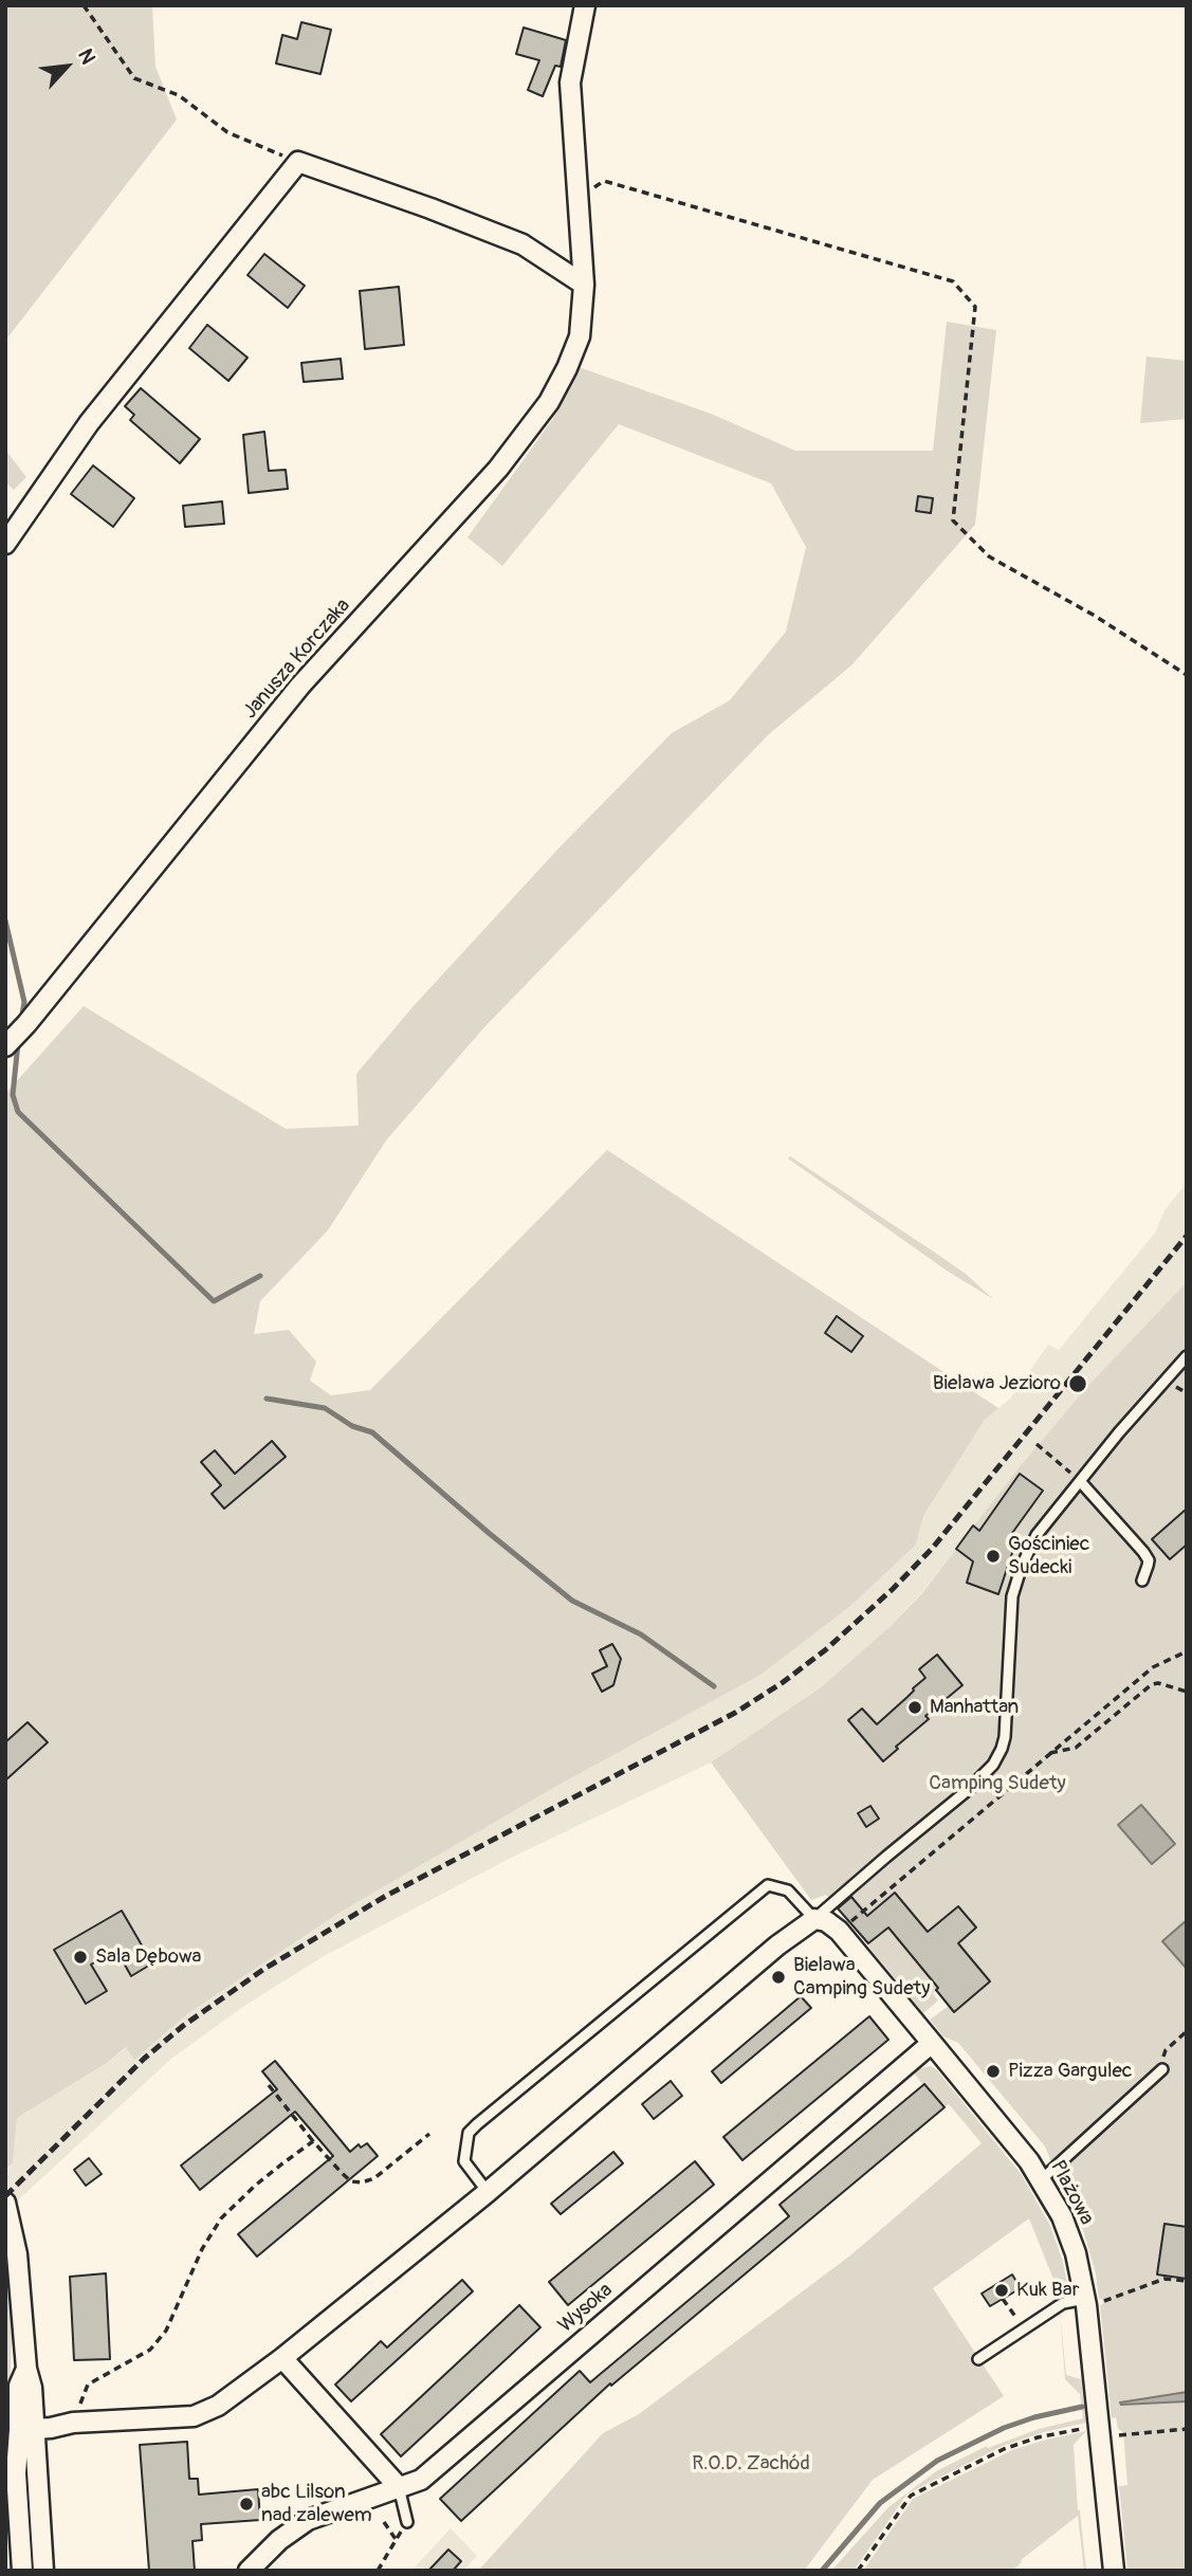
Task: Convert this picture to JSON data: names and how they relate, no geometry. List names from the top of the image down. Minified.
{"streets":{"street":["Janusza Korczaka","Plażowa","Wysoka"]},"crossings":[["Plażowa","Wysoka"]],"parks":["Camping Sudety","R.O.D. Zachód"],"places":["Bielawa Jezioro","Gościniec Sudecki","Manhattan","Sala Dębowa","Bielawa Camping Sudety","Pizza Gargulec","Kuk Bar","abc Lilson nad zalewem"],"north":"top right"}
